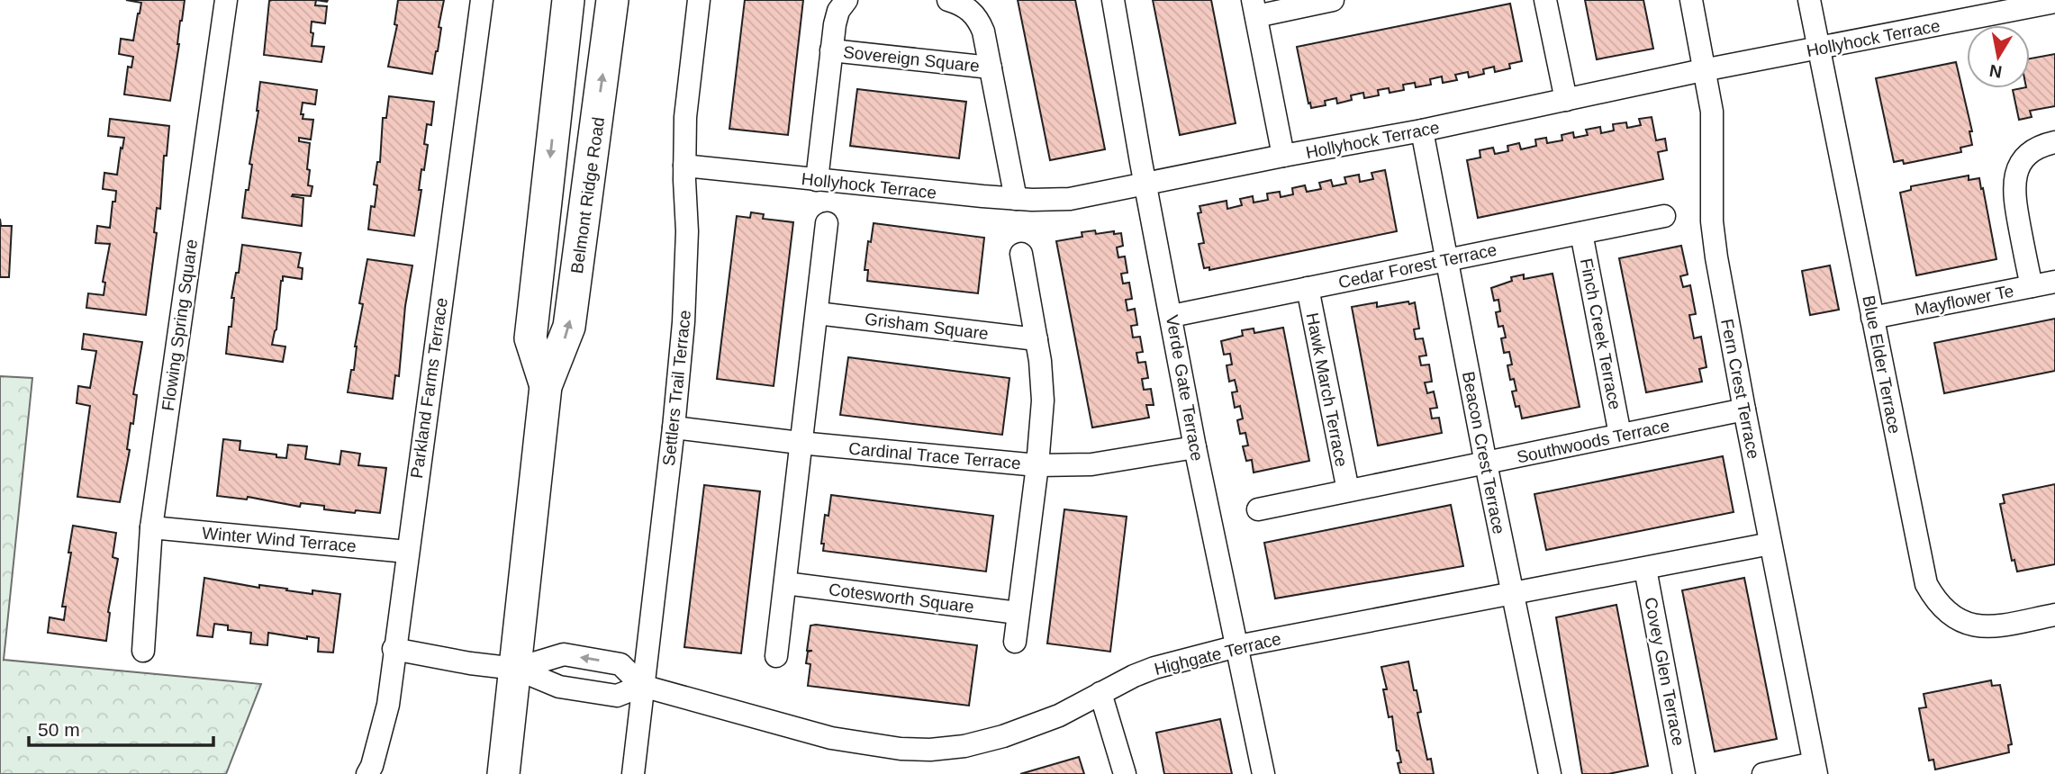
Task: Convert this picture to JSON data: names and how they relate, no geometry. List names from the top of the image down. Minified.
{"streets":{"main road":["Belmont Ridge Road"],"street":["Hollyhock Terrace","Sovereign Square","Cedar Forest Terrace","Mayflower Te","Flowing Spring Square","Grisham Square","Finch Creek Terrace","Blue Elder Terrace","Parkland Farms Terrace","Settlers Trail Terrace","Verde Gate Terrace","Fern Crest Terrace","Hawk March Terrace","Southwoods Terrace","Beacon Crest Terrace","Cardinal Trace Terrace","Winter Wind Terrace","Cotesworth Square","Highgate Terrace","Covey Glen Terrace"]},"crossings":[["Hollyhock Terrace","Sovereign Square"],["Hollyhock Terrace","Blue Elder Terrace"],["Hollyhock Terrace","Settlers Trail Terrace"],["Hollyhock Terrace","Verde Gate Terrace"],["Hollyhock Terrace","Fern Crest Terrace"],["Hollyhock Terrace","Beacon Crest Terrace"],["Belmont Ridge Road","Highgate Terrace"],["Cedar Forest Terrace","Finch Creek Terrace"],["Cedar Forest Terrace","Verde Gate Terrace"],["Cedar Forest Terrace","Hawk March Terrace"],["Cedar Forest Terrace","Beacon Crest Terrace"],["Mayflower Te","Blue Elder Terrace"],["Flowing Spring Square","Winter Wind Terrace"],["Finch Creek Terrace","Southwoods Terrace"],["Parkland Farms Terrace","Winter Wind Terrace"],["Settlers Trail Terrace","Cardinal Trace Terrace"],["Settlers Trail Terrace","Highgate Terrace"],["Verde Gate Terrace","Cardinal Trace Terrace"],["Verde Gate Terrace","Highgate Terrace"],["Fern Crest Terrace","Southwoods Terrace"],["Fern Crest Terrace","Highgate Terrace"],["Hawk March Terrace","Southwoods Terrace"],["Southwoods Terrace","Beacon Crest Terrace"],["Beacon Crest Terrace","Highgate Terrace"],["Highgate Terrace","Covey Glen Terrace"]],"scale_bar":"50 m","north":"bottom"}
